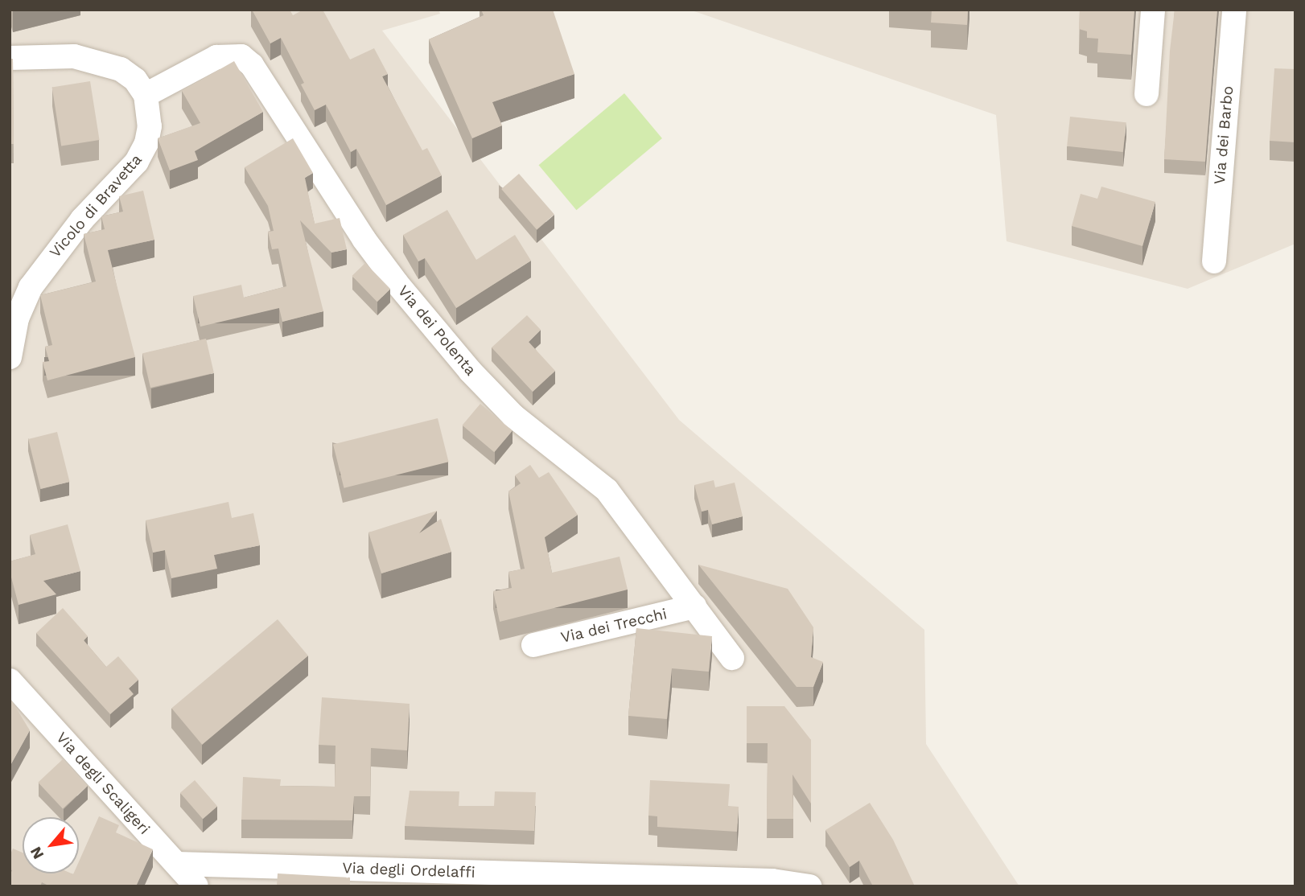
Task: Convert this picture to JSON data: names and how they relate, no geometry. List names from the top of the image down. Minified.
{"streets":{"street":["Via dei Barbo","Vicolo di Bravetta","Via dei Polenta","Via dei Trecchi","Via degli Scaligeri","Via degli Ordelaffi"]},"crossings":[["Vicolo di Bravetta","Via dei Polenta"],["Via dei Polenta","Via dei Trecchi"],["Via degli Scaligeri","Via degli Ordelaffi"]],"north":"bottom left"}
